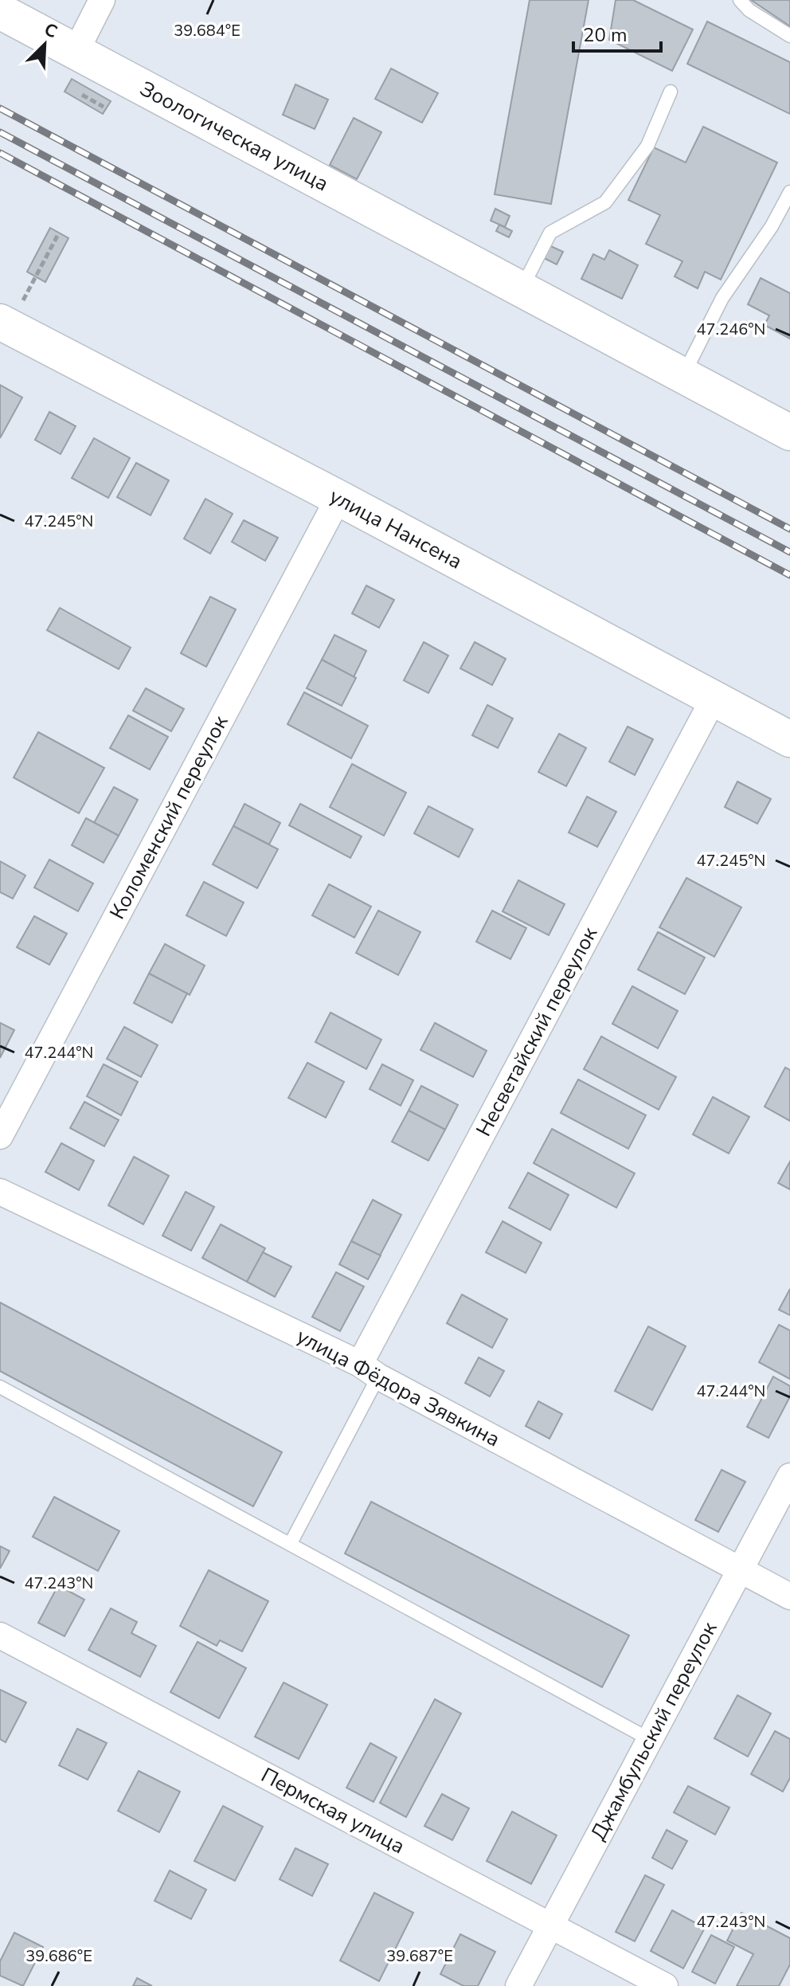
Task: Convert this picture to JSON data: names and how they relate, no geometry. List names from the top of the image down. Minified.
{"streets":{"main road":["Зоологическая улица","улица Нансена"],"street":["Коломенский переулок","Несветайский переулок","улица Фёдора Зявкина","Джамбульский переулок","Пермская улица"]},"crossings":[["улица Нансена","Коломенский переулок"],["улица Нансена","Несветайский переулок"],["Несветайский переулок","улица Фёдора Зявкина"],["улица Фёдора Зявкина","Джамбульский переулок"],["Джамбульский переулок","Пермская улица"]],"scale_bar":"20 m","north":"top right","coordinates":["39.684°E","47.246°N","47.245°N","47.244°N","47.243°N","39.686°E","39.687°E"]}
